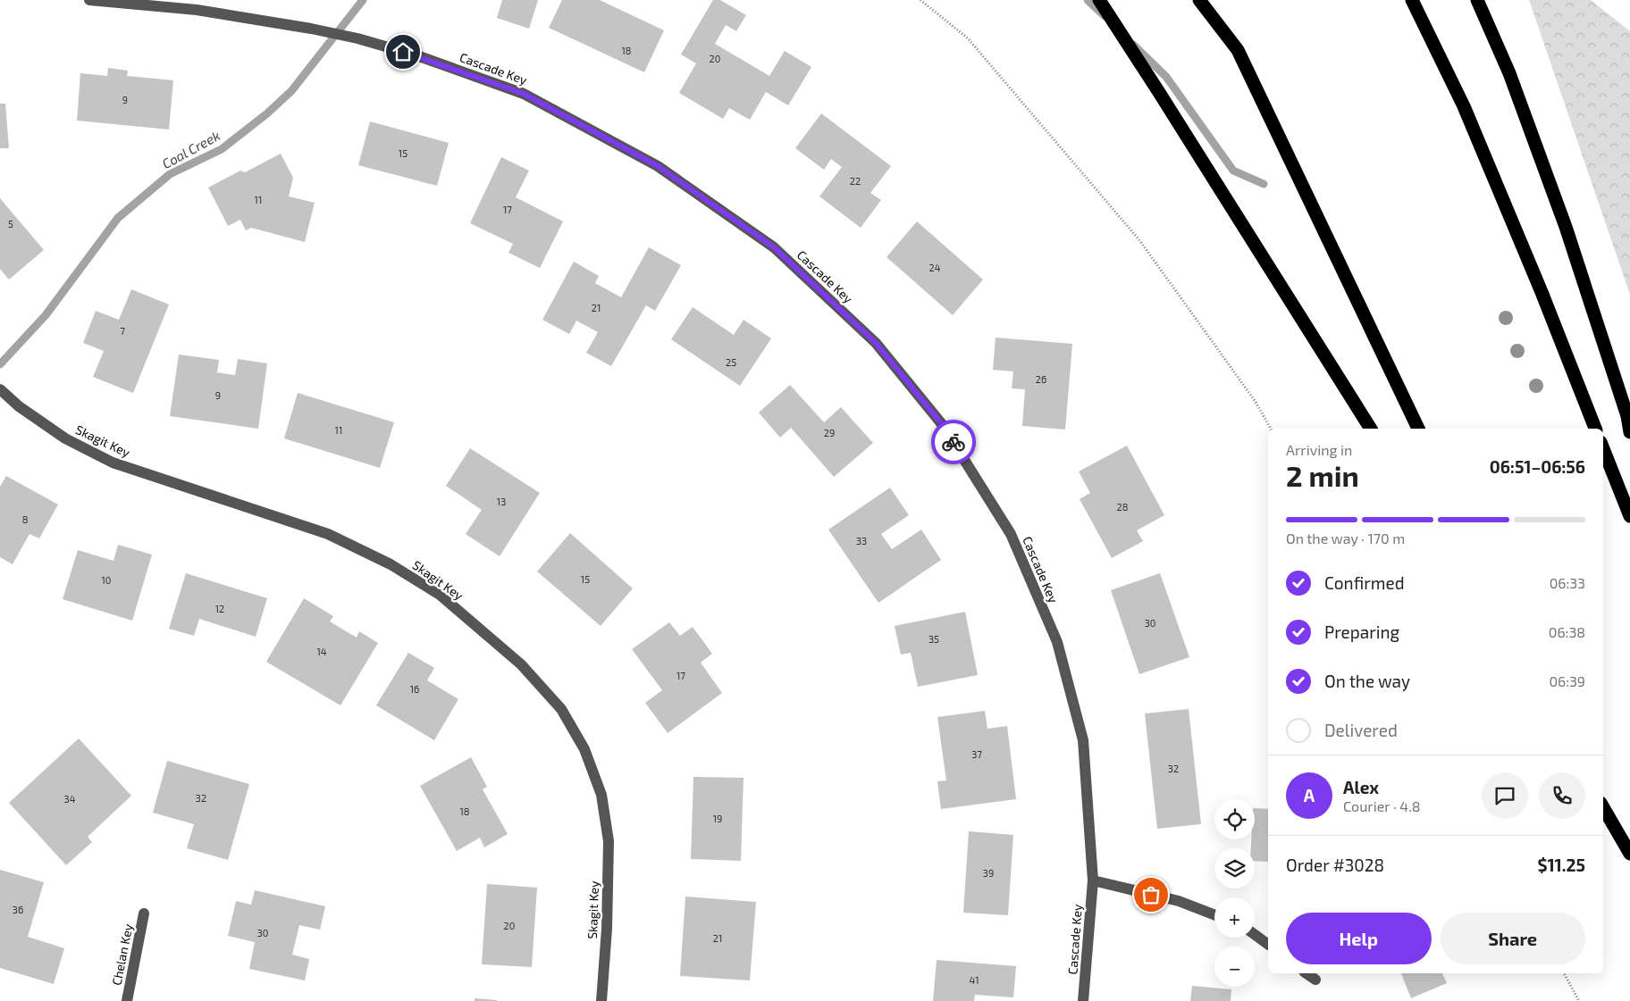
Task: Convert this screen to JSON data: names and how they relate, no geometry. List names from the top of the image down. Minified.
{"streets":{"street":["Cascade Key","Skagit Key","Chelan Key"]},"water":["Coal Creek"],"house_numbers":["18","20","9","15","22","11","17","5","24","21","7","25","26","9","11","29","13","28","8","33","15","10","12","30","35","14","17","16","37","32","32","34","18","19","39","36","20","30","21","41"],"page":{"heading":["2 min","Arriving in","06:51–06:56"],"panel":["Alex","Courier · 4.8","Order #3028","$11.25"],"bar":"On the way · 170 m","list":[["Confirmed","06:33"],["Preparing","06:38"],["On the way","06:39"],"Delivered"],"round":"A","map_buttons":["+","−"],"buttons":["Help","Share"]}}
